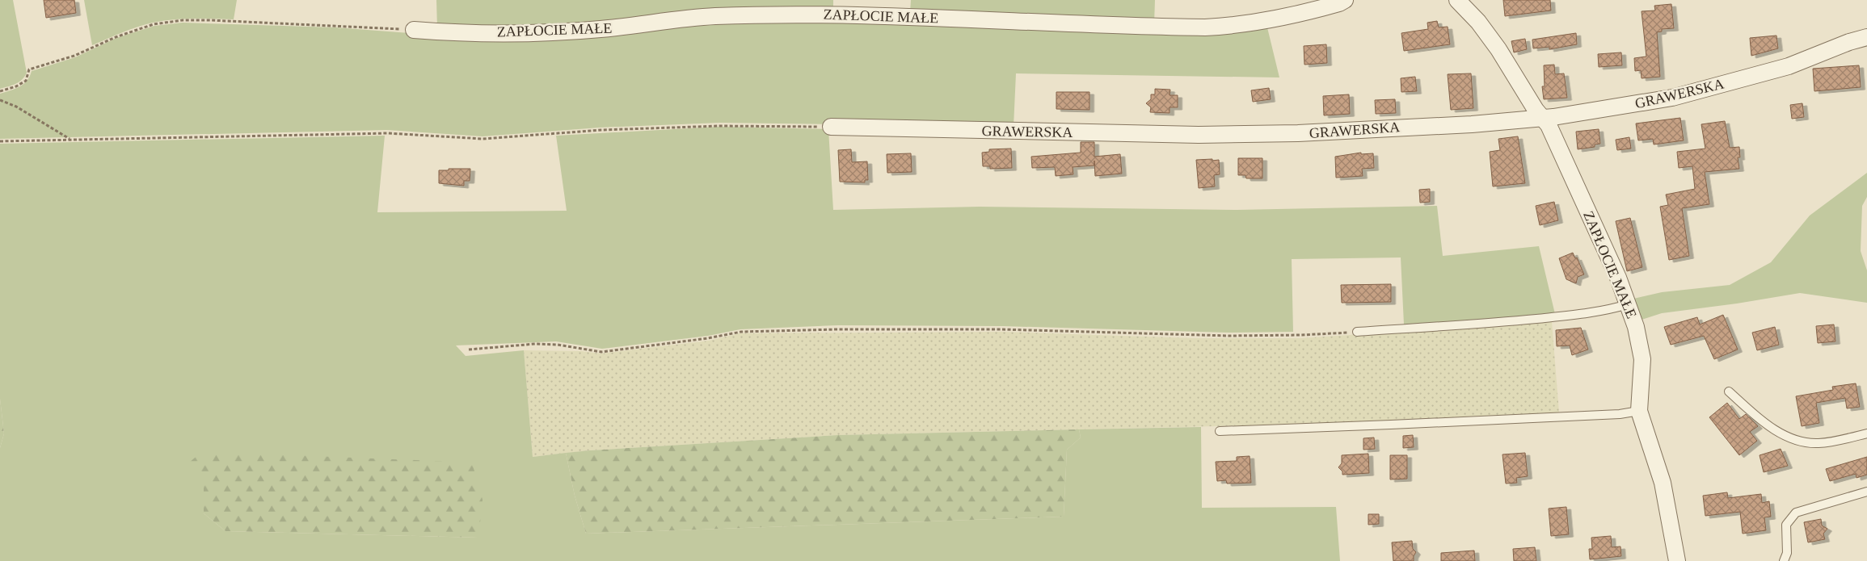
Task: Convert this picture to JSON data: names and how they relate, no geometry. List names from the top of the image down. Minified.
{"streets":{"street":["ZAPŁOCIE MAŁE","GRAWERSKA"]},"crossings":[["ZAPŁOCIE MAŁE","GRAWERSKA"]]}
